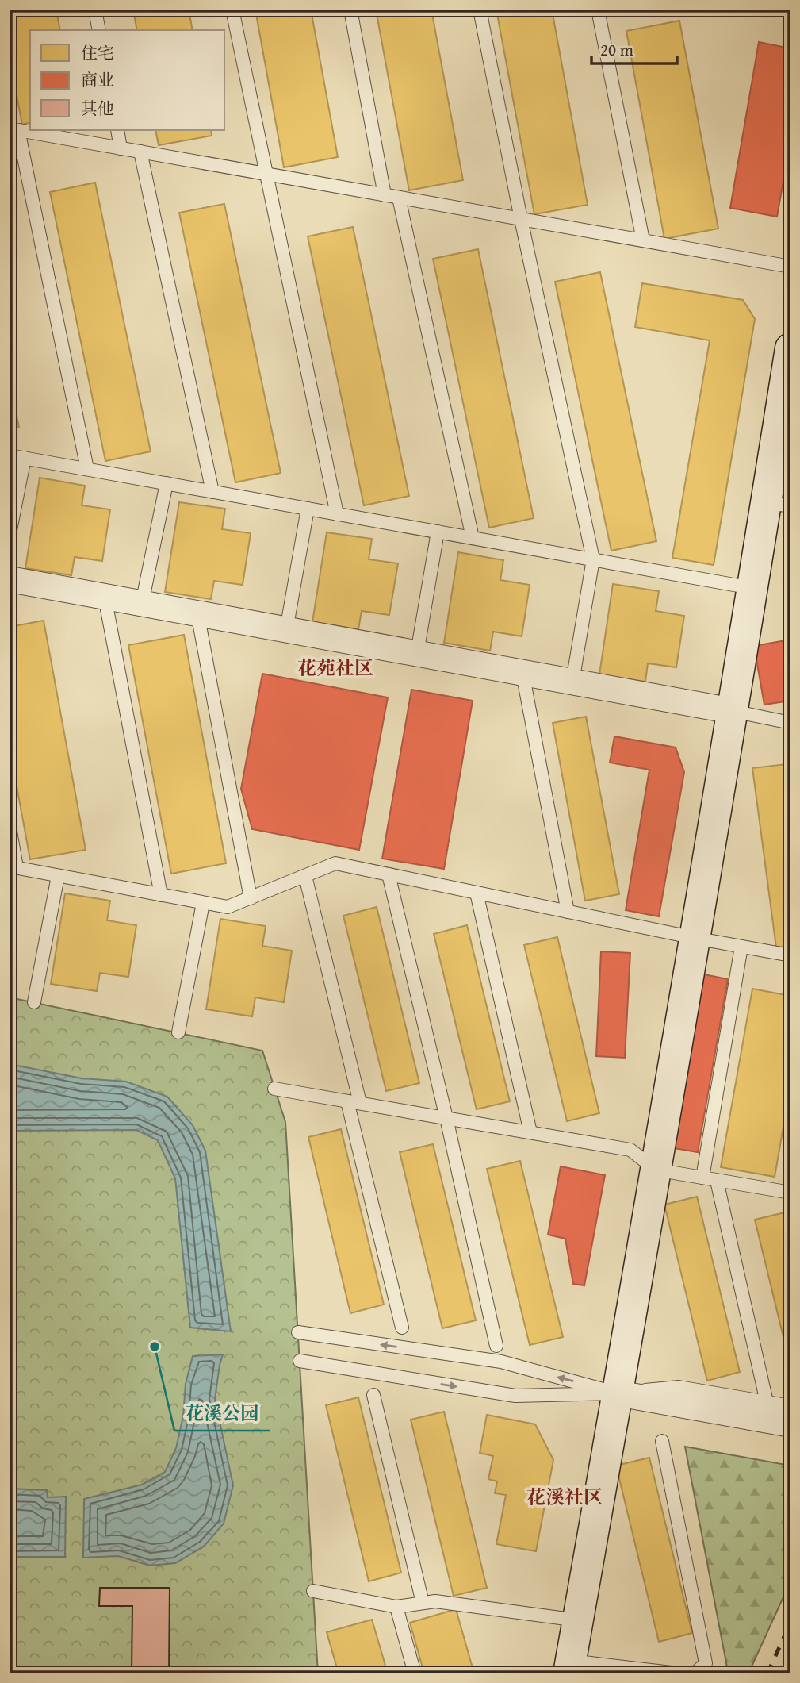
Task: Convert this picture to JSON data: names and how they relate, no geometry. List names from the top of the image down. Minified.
{"districts":["花苑社区","花溪社区"],"places":["花溪公园"],"legend":["住宅","商业","其他"],"scale_bar":"20 m"}
